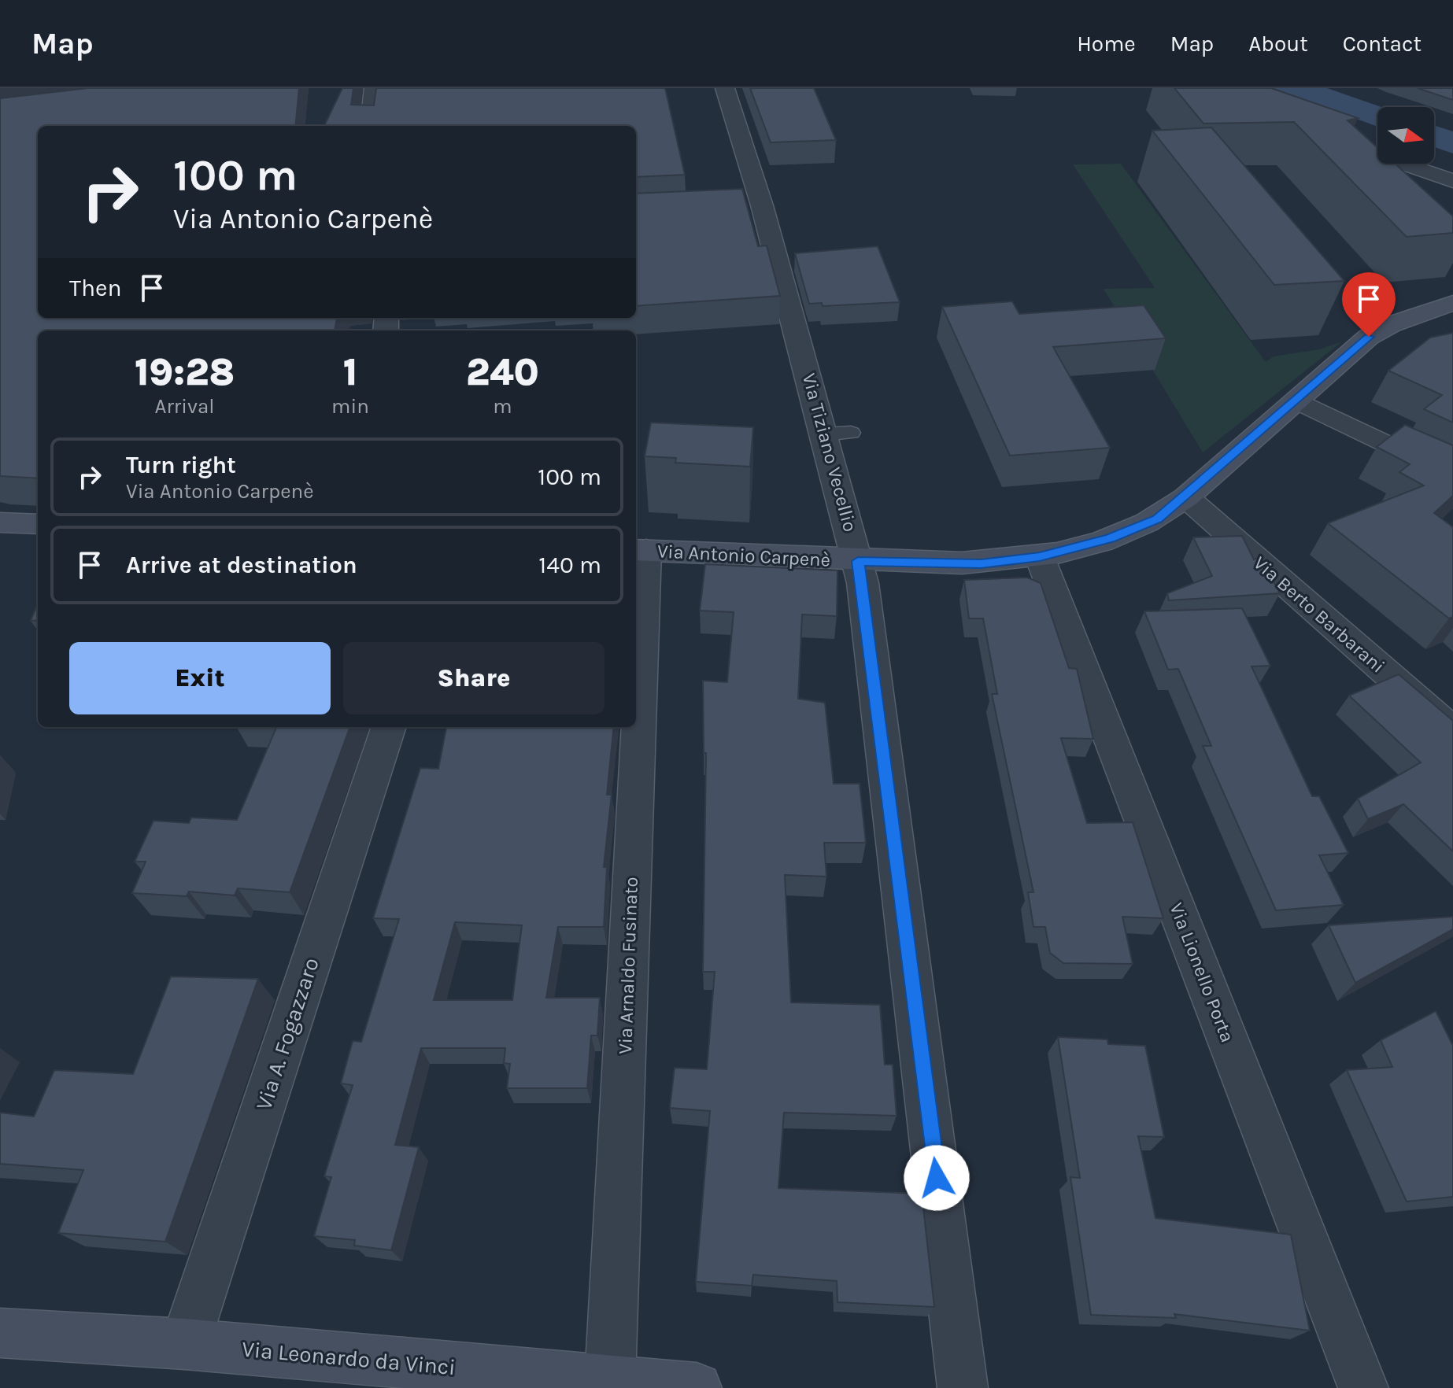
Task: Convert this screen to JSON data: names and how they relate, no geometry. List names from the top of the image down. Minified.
{"streets":{"street":["Via Tiziano Vecellio","Via Antonio Carpenè","Via Berto Barbarani","Via Arnaldo Fusinato","Via Lionello Porta","Via A. Fogazzaro","Via Leonardo da Vinci"]},"crossings":[["Via Tiziano Vecellio","Via Antonio Carpenè"],["Via Antonio Carpenè","Via Berto Barbarani"],["Via Antonio Carpenè","Via Arnaldo Fusinato"],["Via Antonio Carpenè","Via Lionello Porta"],["Via Arnaldo Fusinato","Via Leonardo da Vinci"],["Via A. Fogazzaro","Via Leonardo da Vinci"]],"north":"right","page":{"header":"Map","nav":["Home","Map","About","Contact"],"turn":["100 m","Via Antonio Carpenè"],"then":"Then","eta":["19:28","Arrival","1","min","240","m"],"list":[{"name":"Turn right","note":"Via Antonio Carpenè","value":"100 m"},{"name":"Arrive at destination","value":"140 m"}],"buttons":["Exit","Share"]}}
